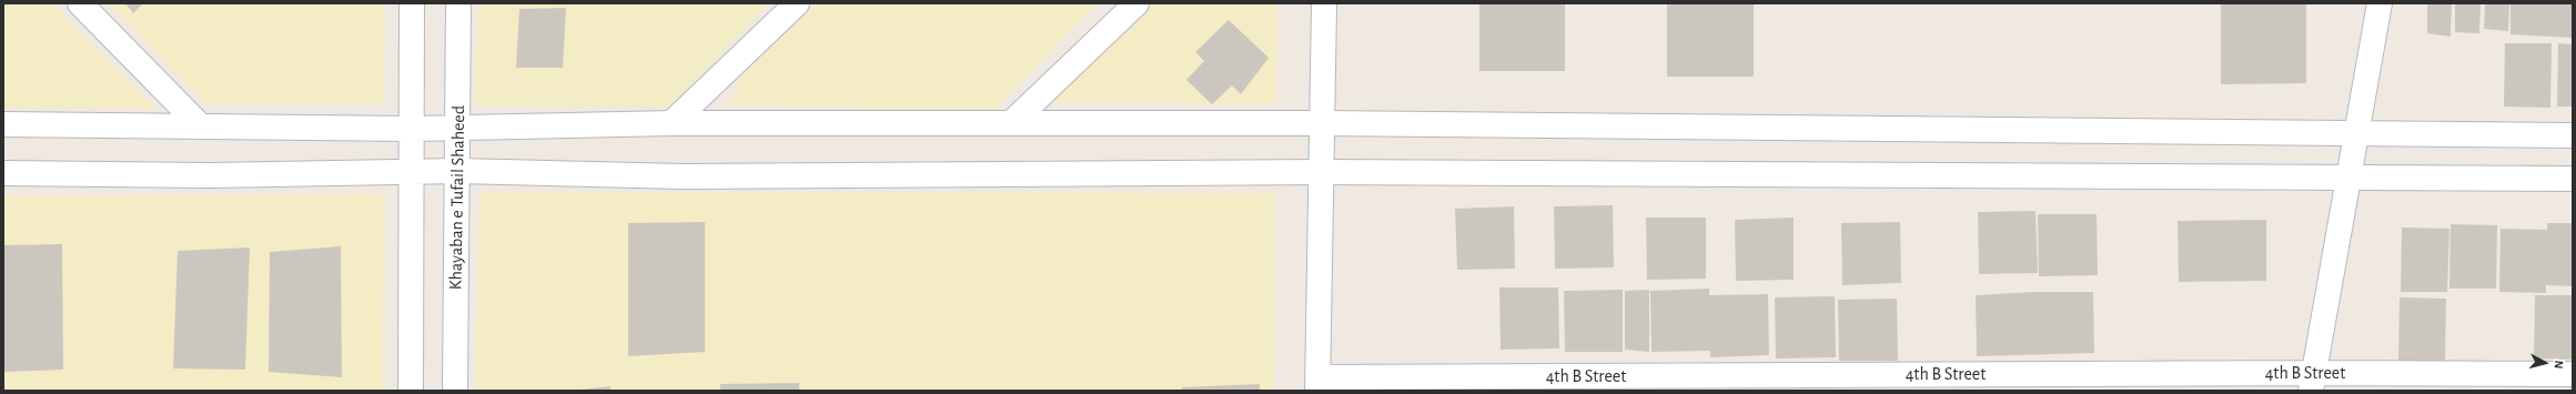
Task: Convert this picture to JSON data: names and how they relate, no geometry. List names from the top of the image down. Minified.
{"streets":{"street":["Khayaban e Tufail Shaheed","4th B Street"]},"north":"right"}
